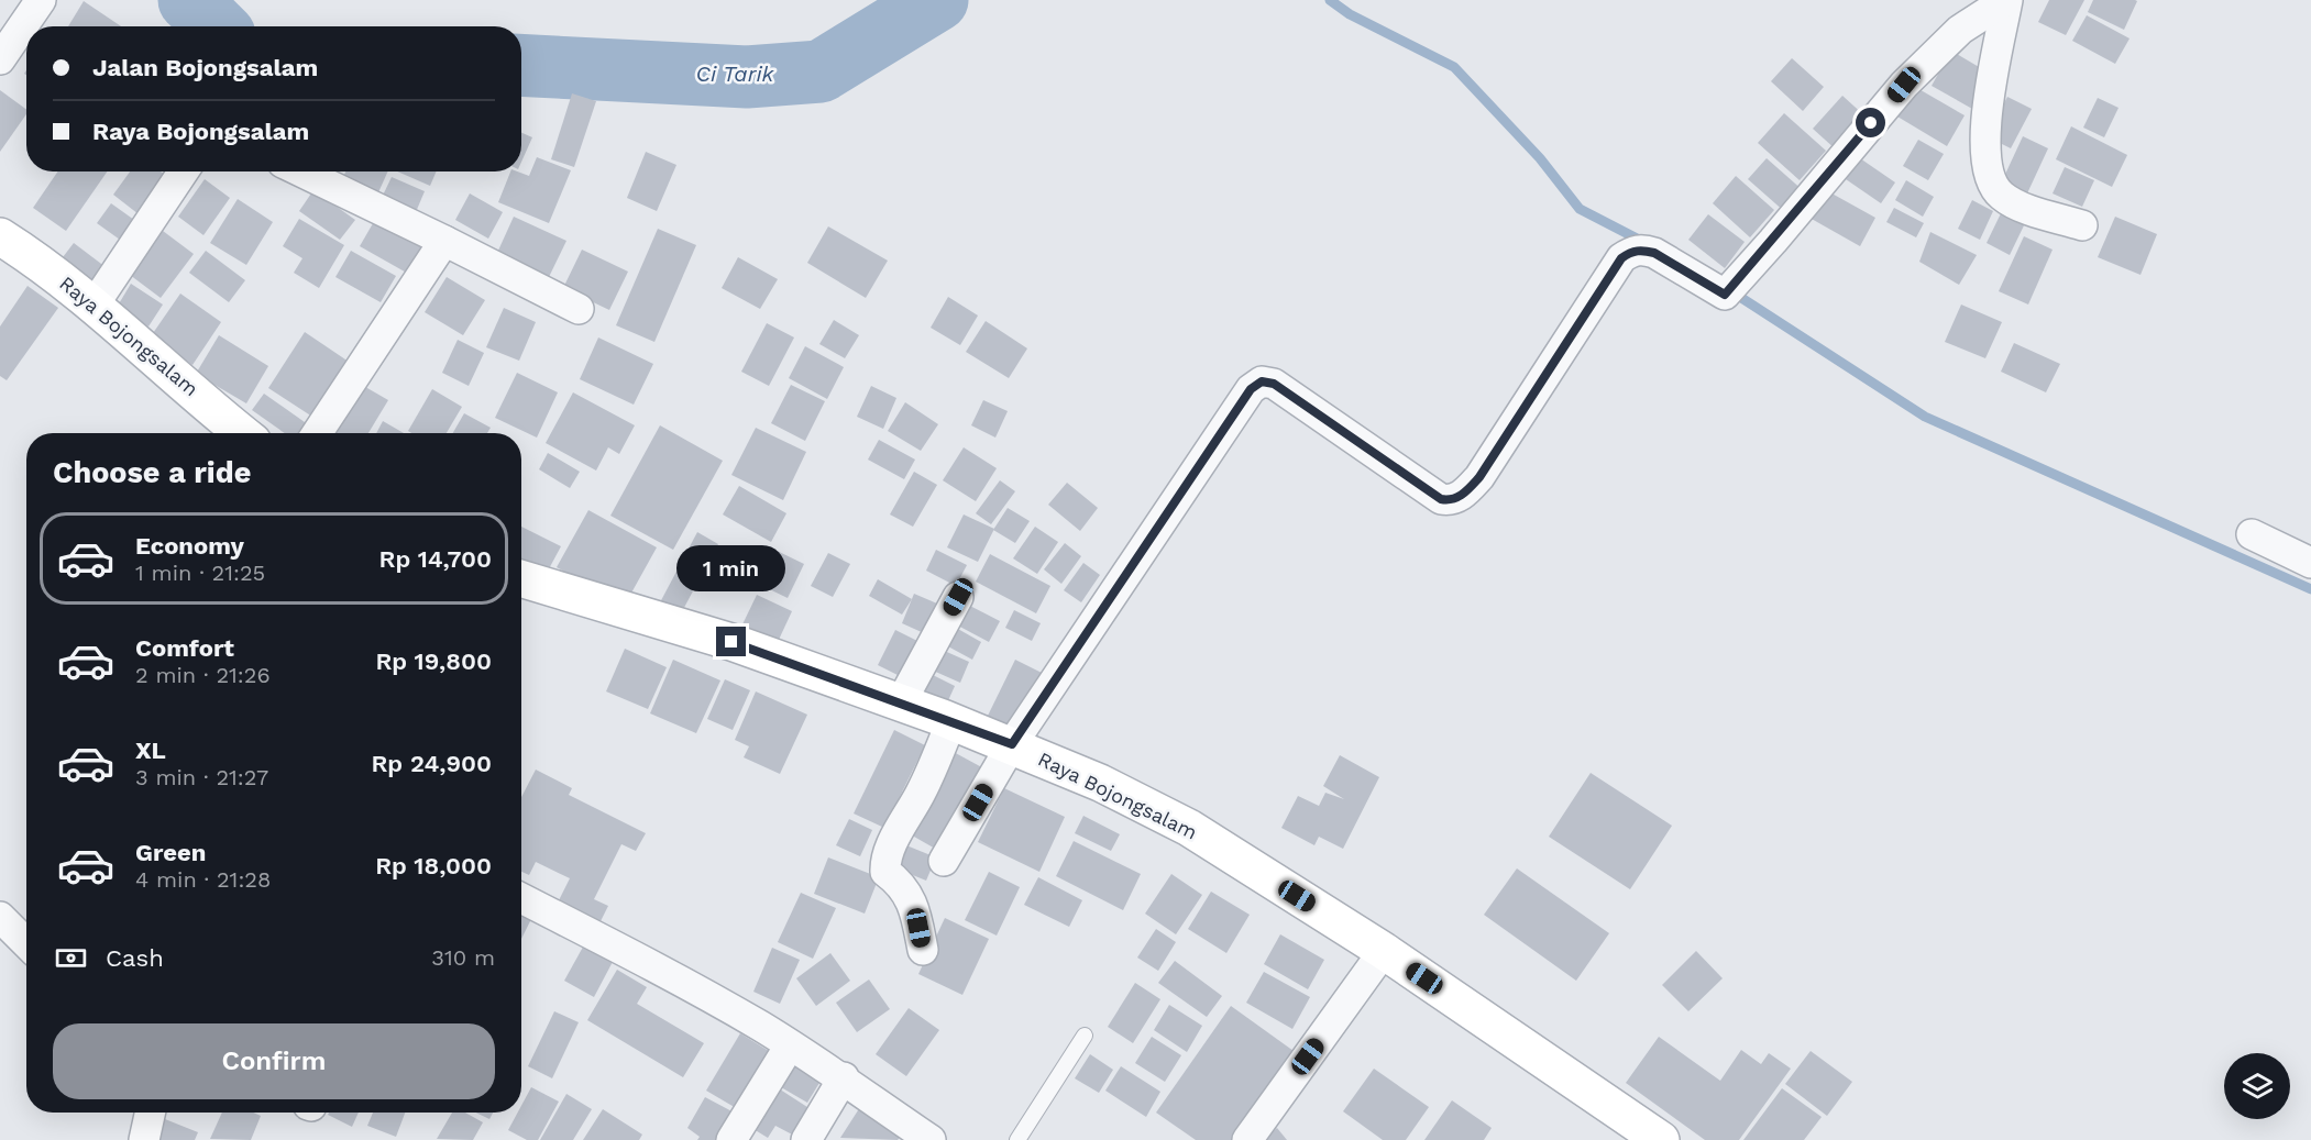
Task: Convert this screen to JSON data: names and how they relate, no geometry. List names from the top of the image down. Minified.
{"streets":{"main road":["Raya Bojongsalam"]},"water":["Ci Tarik"],"page":{"banner":["Jalan Bojongsalam","Raya Bojongsalam"],"heading":"Choose a ride","list":[{"name":"Economy","note":"1 min · 21:25","value":"Rp 14,700"},{"name":"Comfort","note":"2 min · 21:26","value":"Rp 19,800"},{"name":"XL","note":"3 min · 21:27","value":"Rp 24,900"},{"name":"Green","note":"4 min · 21:28","value":"Rp 18,000"}],"bubble":"1 min","pay":["Cash","310 m"],"buttons":"Confirm"}}
